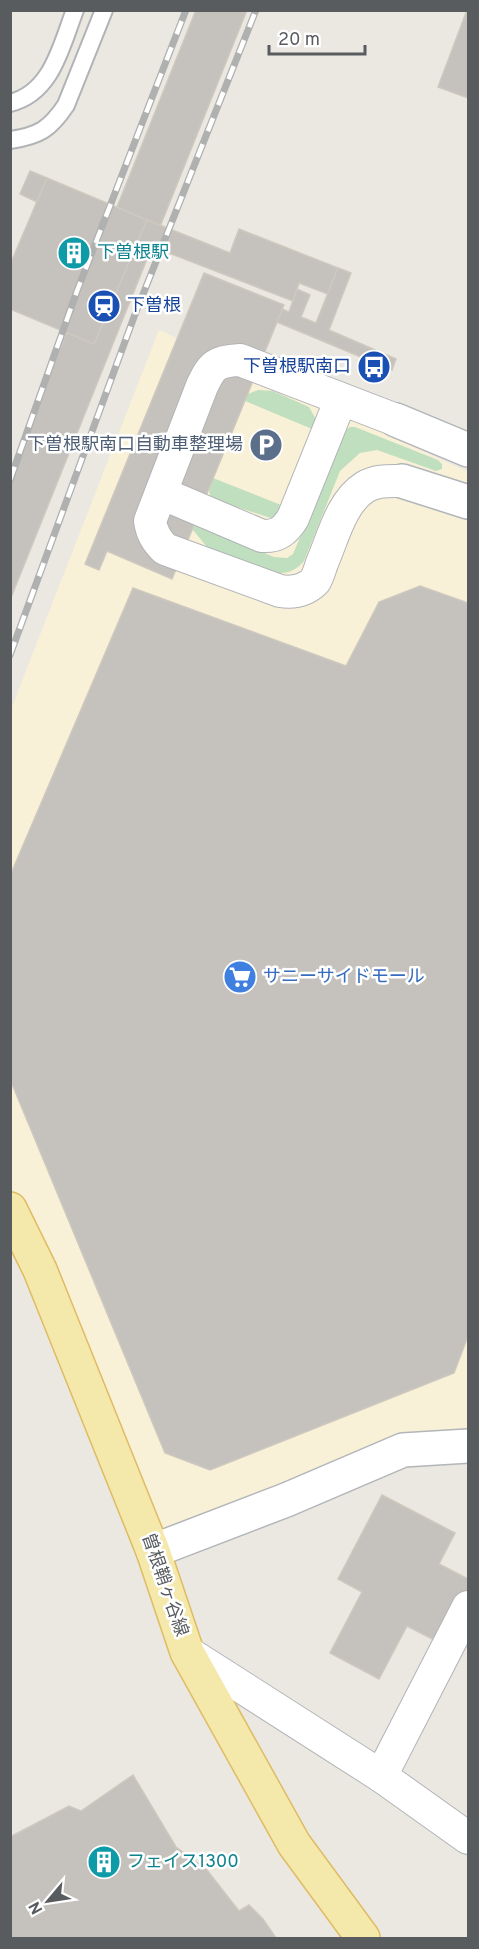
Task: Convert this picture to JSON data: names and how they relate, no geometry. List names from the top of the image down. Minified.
{"streets":{"main road":["曽根鞘ヶ谷線"]},"places":{"building":["下曽根駅","フェイス1300"],"station":["下曽根"],"bus stop":["下曽根駅南口"],"parking":["下曽根駅南口自動車整理場"],"supermarket":["サニーサイドモール"]},"scale_bar":"20 m","north":"bottom left"}
